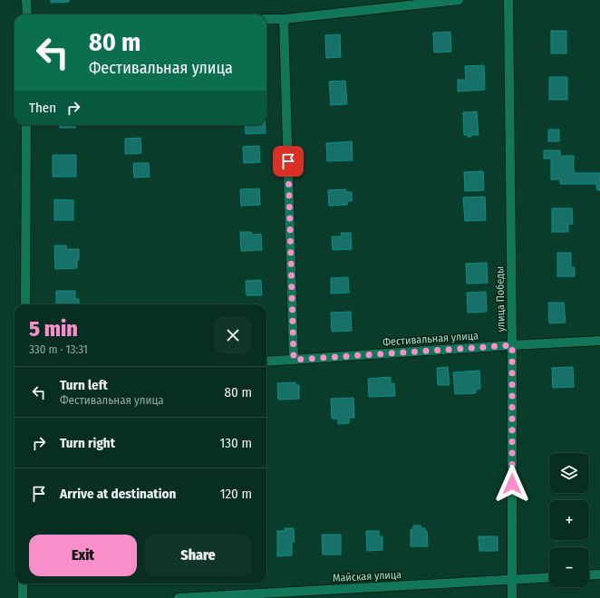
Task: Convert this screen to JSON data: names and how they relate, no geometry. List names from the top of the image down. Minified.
{"streets":{"street":["улица Победы","Фестивальная улица","Майская улица"]},"crossings":[["улица Победы","Фестивальная улица"],["улица Победы","Майская улица"]],"page":{"turn":["80 m","Фестивальная улица"],"then":"Then","heading":["5 min","330 m · 13:31"],"list":[{"name":"Turn left","note":"Фестивальная улица","value":"80 m"},{"name":"Turn right","value":"130 m"},{"name":"Arrive at destination","value":"120 m"}],"map_buttons":["+","−"],"buttons":["Exit","Share"]}}
